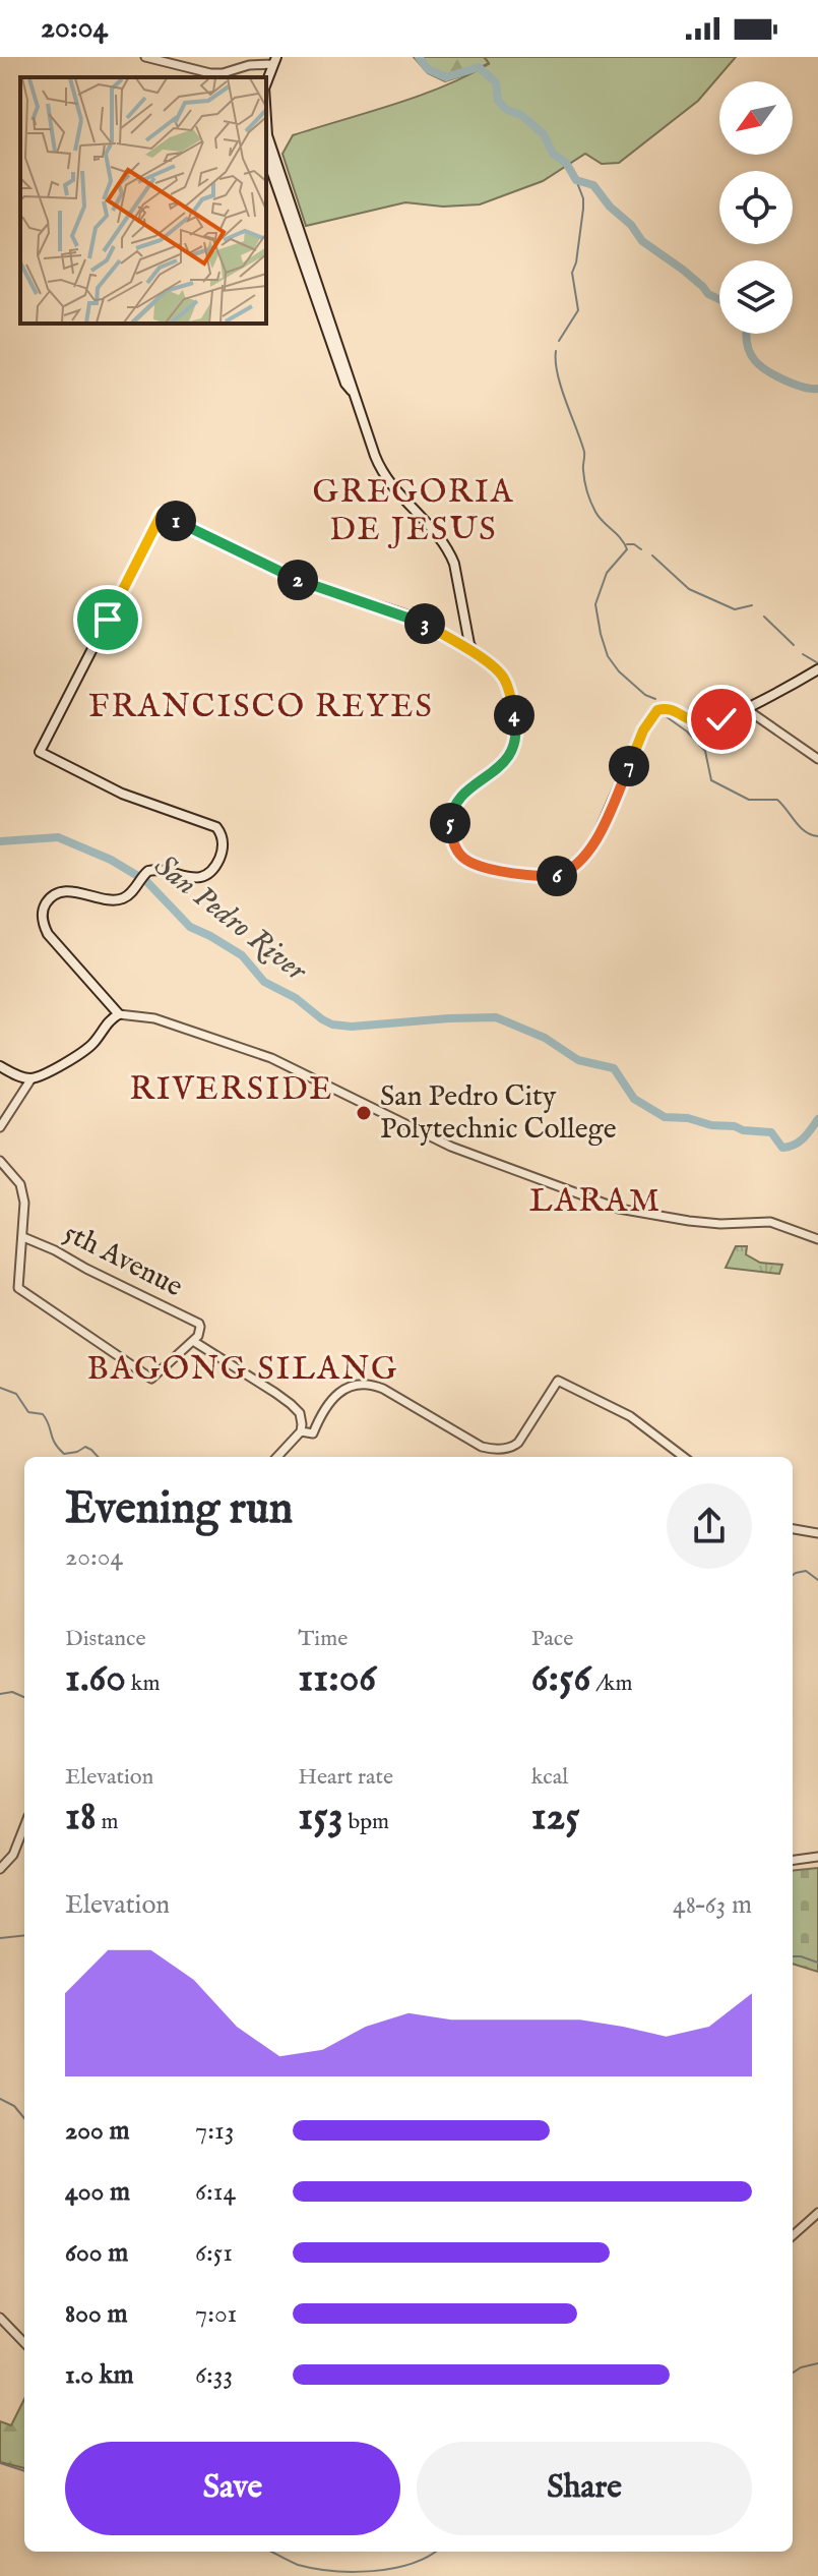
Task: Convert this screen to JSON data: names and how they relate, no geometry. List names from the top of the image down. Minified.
{"streets":{"street":["5th Avenue"]},"districts":["GREGORIA DE JESUS","FRANCISCO REYES","RIVERSIDE","LARAM","BAGONG SILANG"],"water":["San Pedro River"],"places":["San Pedro City Polytechnic College"],"north":"bottom left","page":{"status":"20:04","pins":["1","2","3","4","7","5","6"],"heading":["Evening run","20:04"],"stats":[["Distance","1.60 km"],["Time","11:06"],["Pace","6:56 /km"],["Elevation","18 m"],["Heart rate","153 bpm"],["kcal","125"]],"chart":["Elevation","48–63 m"],"list":[{"name":"200 m","note":"7:13"},{"name":"400 m","note":"6:14"},{"name":"600 m","note":"6:51"},{"name":"800 m","note":"7:01"},{"name":"1.0 km","note":"6:33"}],"buttons":["Save","Share"]}}
